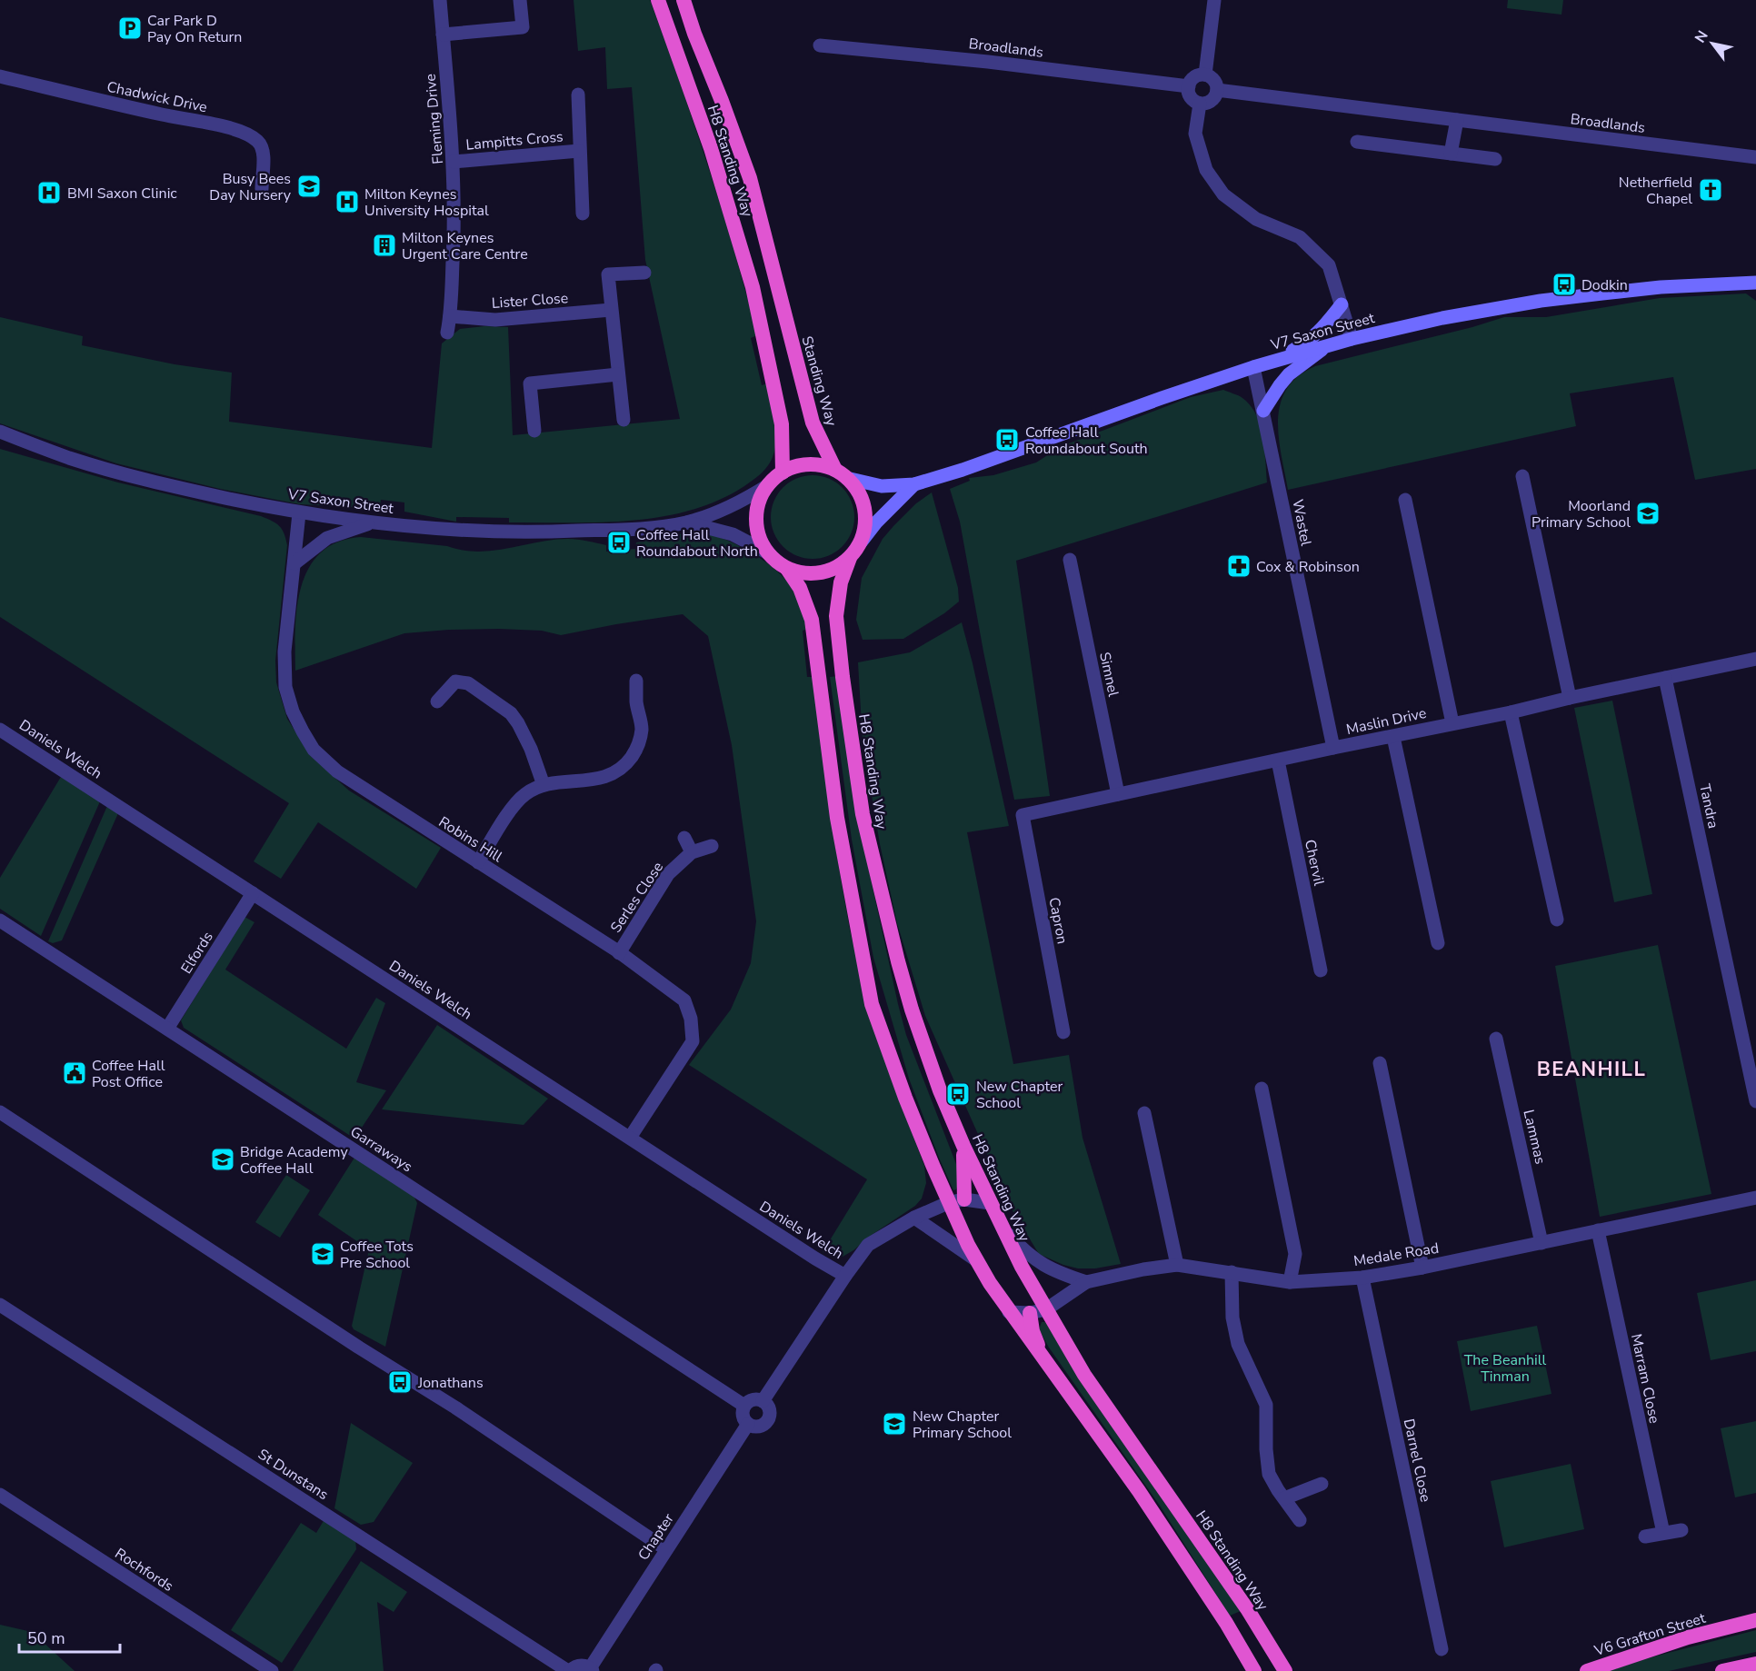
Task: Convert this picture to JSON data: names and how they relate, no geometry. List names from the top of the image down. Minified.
{"streets":{"highway":["H8 Standing Way","Standing Way","V6 Grafton Street"],"main road":["V7 Saxon Street"],"street":["Broadlands","Chadwick Drive","Fleming Drive","Lampitts Cross","Lister Close","Wastel","Simnel","Maslin Drive","Daniels Welch","Tandra","Robins Hill","Chervil","Serles Close","Capron","Elfords","Lammas","Garraways","Medale Road","Marram Close","Darnel Close","St Dunstans","Chapter","Rochfords"]},"crossings":[["Fleming Drive","Lampitts Cross"],["Fleming Drive","Lister Close"],["H8 Standing Way","V7 Saxon Street"],["H8 Standing Way","Standing Way"],["H8 Standing Way","Medale Road"],["V7 Saxon Street","Standing Way"],["V7 Saxon Street","Wastel"],["V7 Saxon Street","Robins Hill"],["Wastel","Maslin Drive"],["Simnel","Maslin Drive"],["Maslin Drive","Tandra"],["Maslin Drive","Chervil"],["Maslin Drive","Capron"],["Daniels Welch","Robins Hill"],["Daniels Welch","Elfords"],["Robins Hill","Serles Close"],["Elfords","Garraways"],["Lammas","Medale Road"],["Garraways","Chapter"],["Medale Road","Marram Close"],["Medale Road","Darnel Close"]],"districts":["BEANHILL"],"parks":["The Beanhill Tinman"],"places":{"parking":["Car Park D Pay On Return"],"school or university":["Busy Bees Day Nursery","Moorland Primary School","Bridge Academy Coffee Hall","Coffee Tots Pre School","New Chapter Primary School"],"church":["Netherfield Chapel"],"hospital":["BMI Saxon Clinic","Milton Keynes University Hospital"],"building":["Milton Keynes Urgent Care Centre"],"bus stop":["Dodkin","Coffee Hall Roundabout South","Coffee Hall Roundabout North","New Chapter School","Jonathans"],"pharmacy":["Cox & Robinson"],"public building":["Coffee Hall Post Office"]},"scale_bar":"50 m","north":"top left"}
